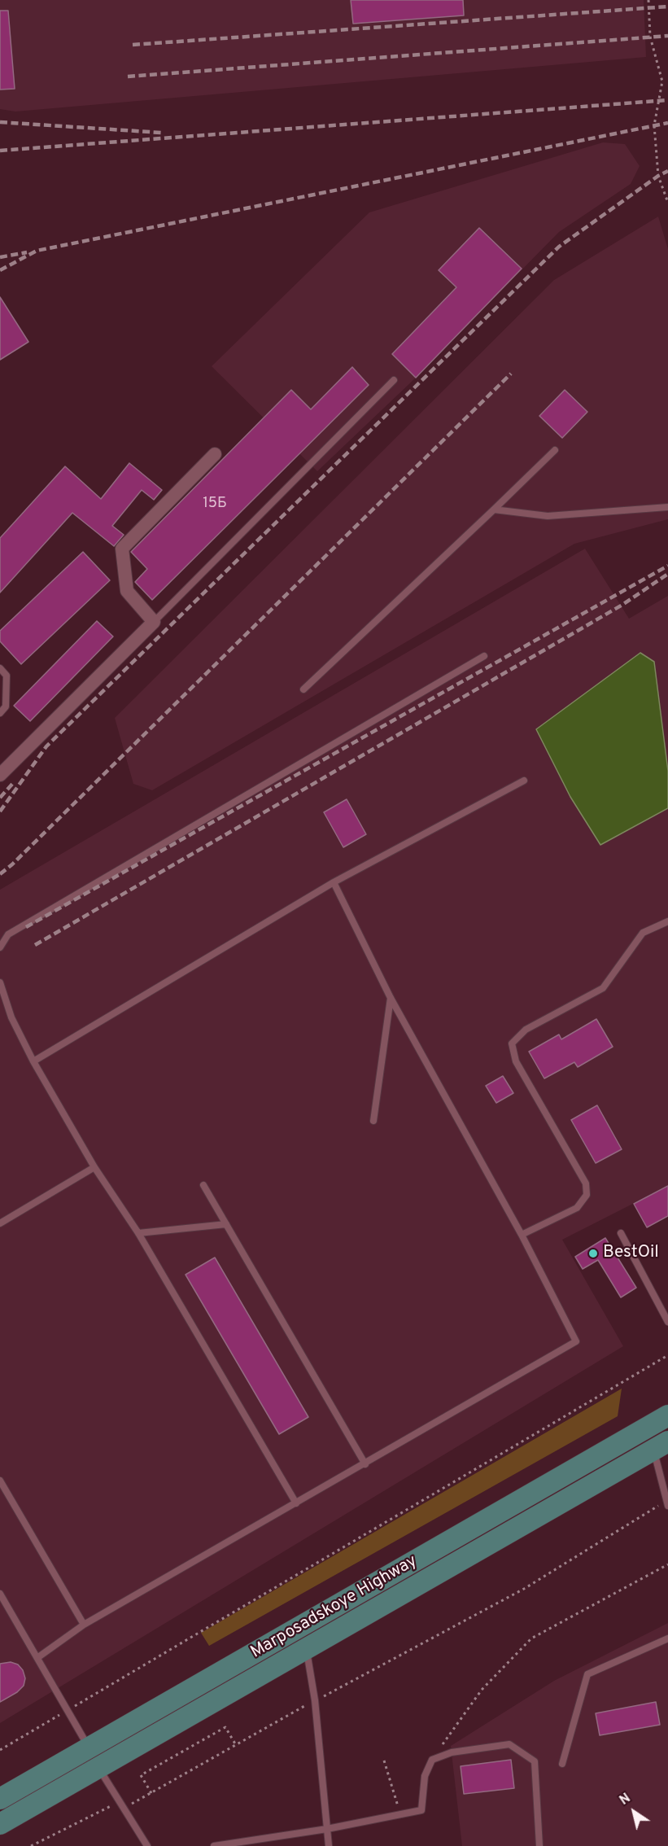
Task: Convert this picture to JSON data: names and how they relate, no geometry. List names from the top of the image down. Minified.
{"streets":{"main road":["Marposadskoye Highway"]},"places":["BestOil"],"house_numbers":["15Б"],"north":"top left"}
